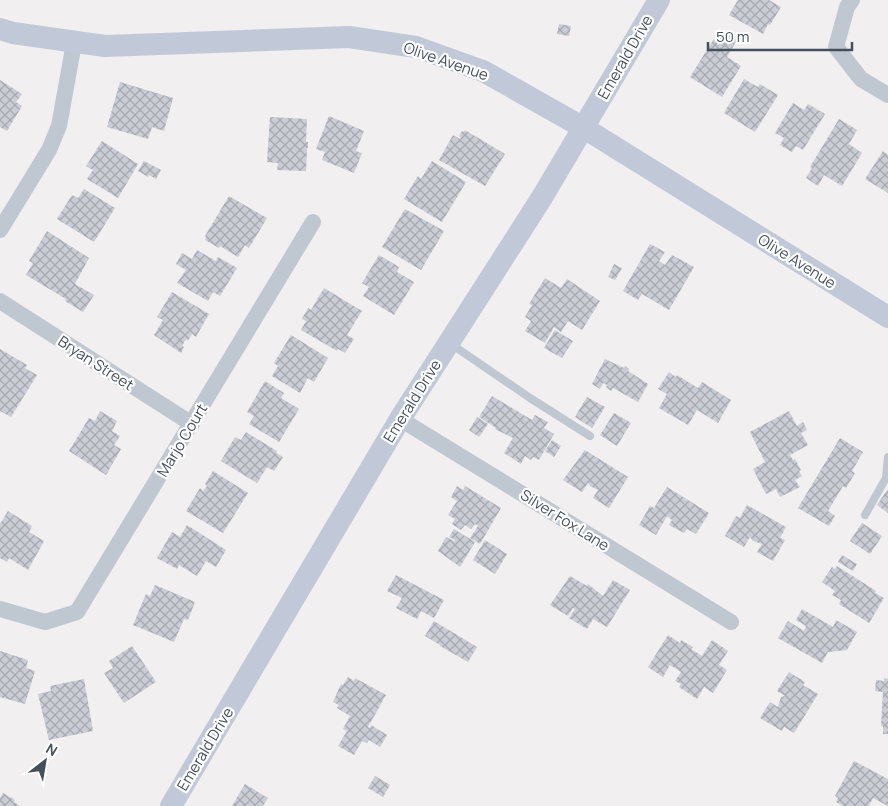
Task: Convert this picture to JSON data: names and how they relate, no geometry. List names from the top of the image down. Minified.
{"streets":{"main road":["Emerald Drive","Olive Avenue"],"street":["Bryan Street","Marjo Court","Silver Fox Lane"]},"crossings":[["Emerald Drive","Olive Avenue"],["Emerald Drive","Silver Fox Lane"],["Bryan Street","Marjo Court"]],"scale_bar":"50 m","north":"top right"}
